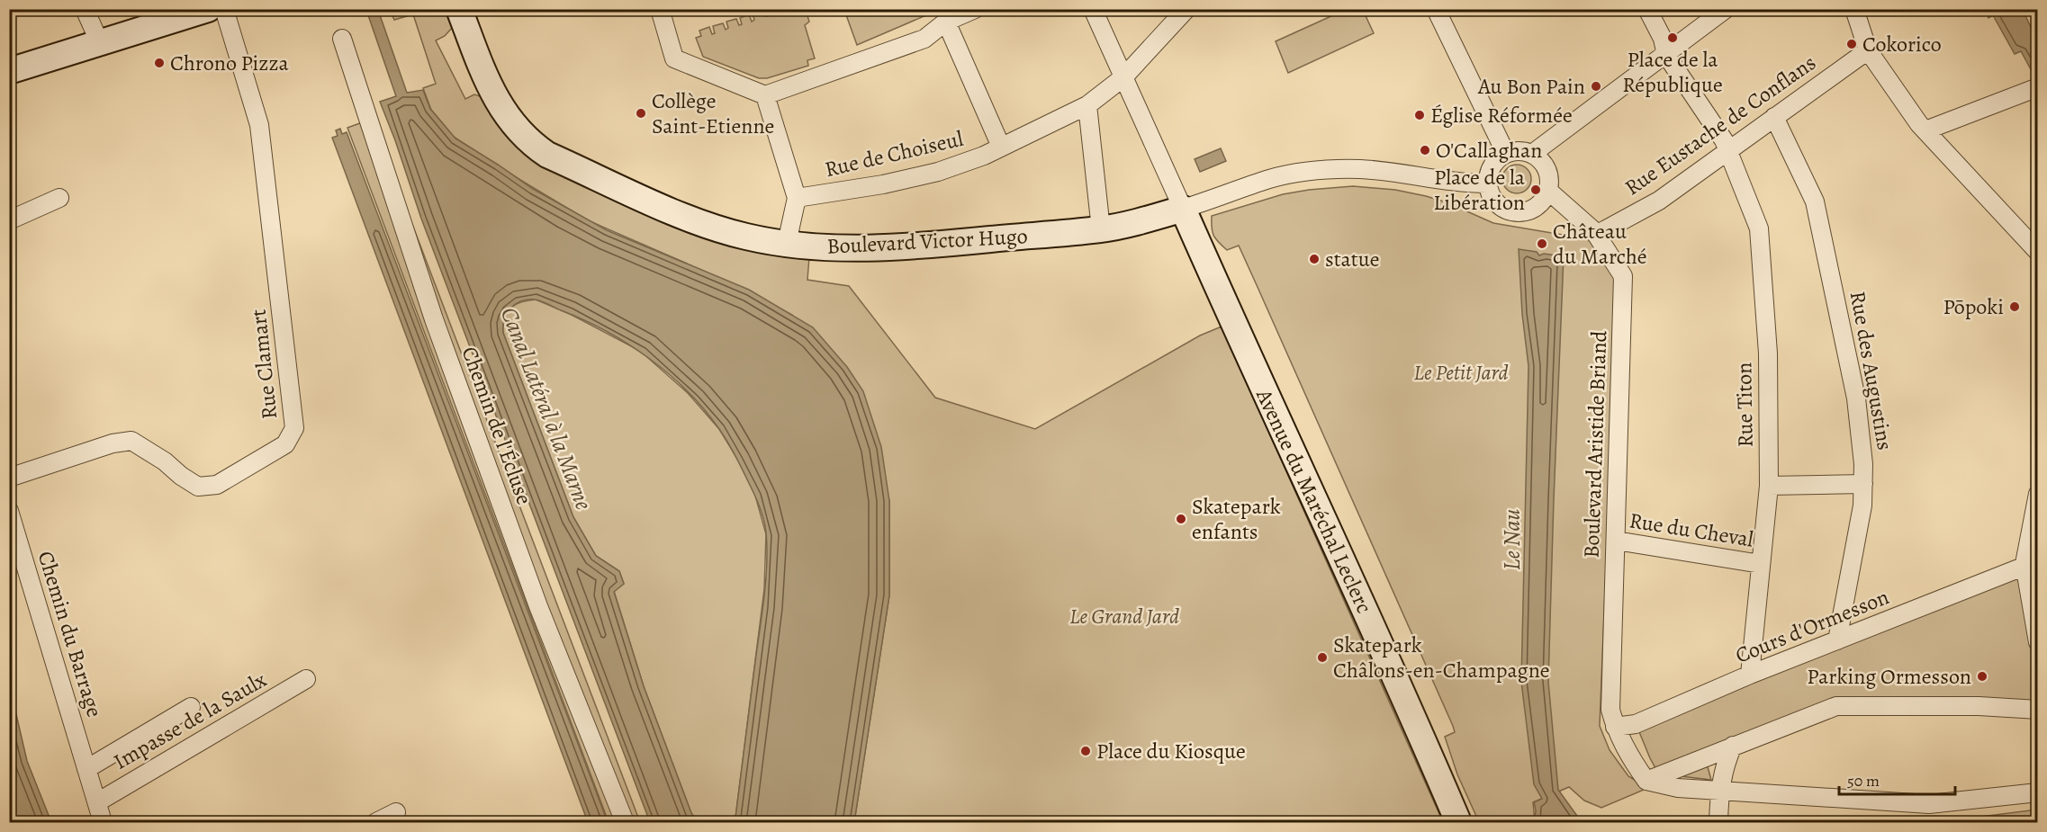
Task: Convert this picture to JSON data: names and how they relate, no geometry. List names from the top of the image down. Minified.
{"streets":{"main road":["Boulevard Victor Hugo","Avenue du Maréchal Leclerc"],"street":["Rue Eustache de Conflans","Rue de Choiseul","Rue Clamart","Rue des Augustins","Rue Titon","Chemin de l'Écluse","Boulevard Aristide Briand","Rue du Cheval","Cours d'Ormesson","Chemin du Barrage","Impasse de la Saulx"]},"crossings":[["Rue Eustache de Conflans","Rue des Augustins"],["Rue Eustache de Conflans","Rue Titon"],["Rue Eustache de Conflans","Boulevard Aristide Briand"],["Boulevard Victor Hugo","Boulevard Aristide Briand"],["Boulevard Victor Hugo","Avenue du Maréchal Leclerc"],["Rue des Augustins","Cours d'Ormesson"],["Rue Titon","Rue du Cheval"],["Rue Titon","Cours d'Ormesson"],["Boulevard Aristide Briand","Rue du Cheval"],["Boulevard Aristide Briand","Cours d'Ormesson"],["Chemin du Barrage","Impasse de la Saulx"]],"water":["Canal Latéral à la Marne","Le Nau"],"parks":["Le Petit Jard","Le Grand Jard"],"places":["Place de la République","Cokorico","Chrono Pizza","Au Bon Pain","Collège Saint-Etienne","Église Réformée","O'Callaghan","Place de la Libération","Château du Marché","statue","Pōpoki","Skatepark enfants","Skatepark Châlons-en-Champagne","Parking Ormesson","Place du Kiosque"],"scale_bar":"50 m"}
